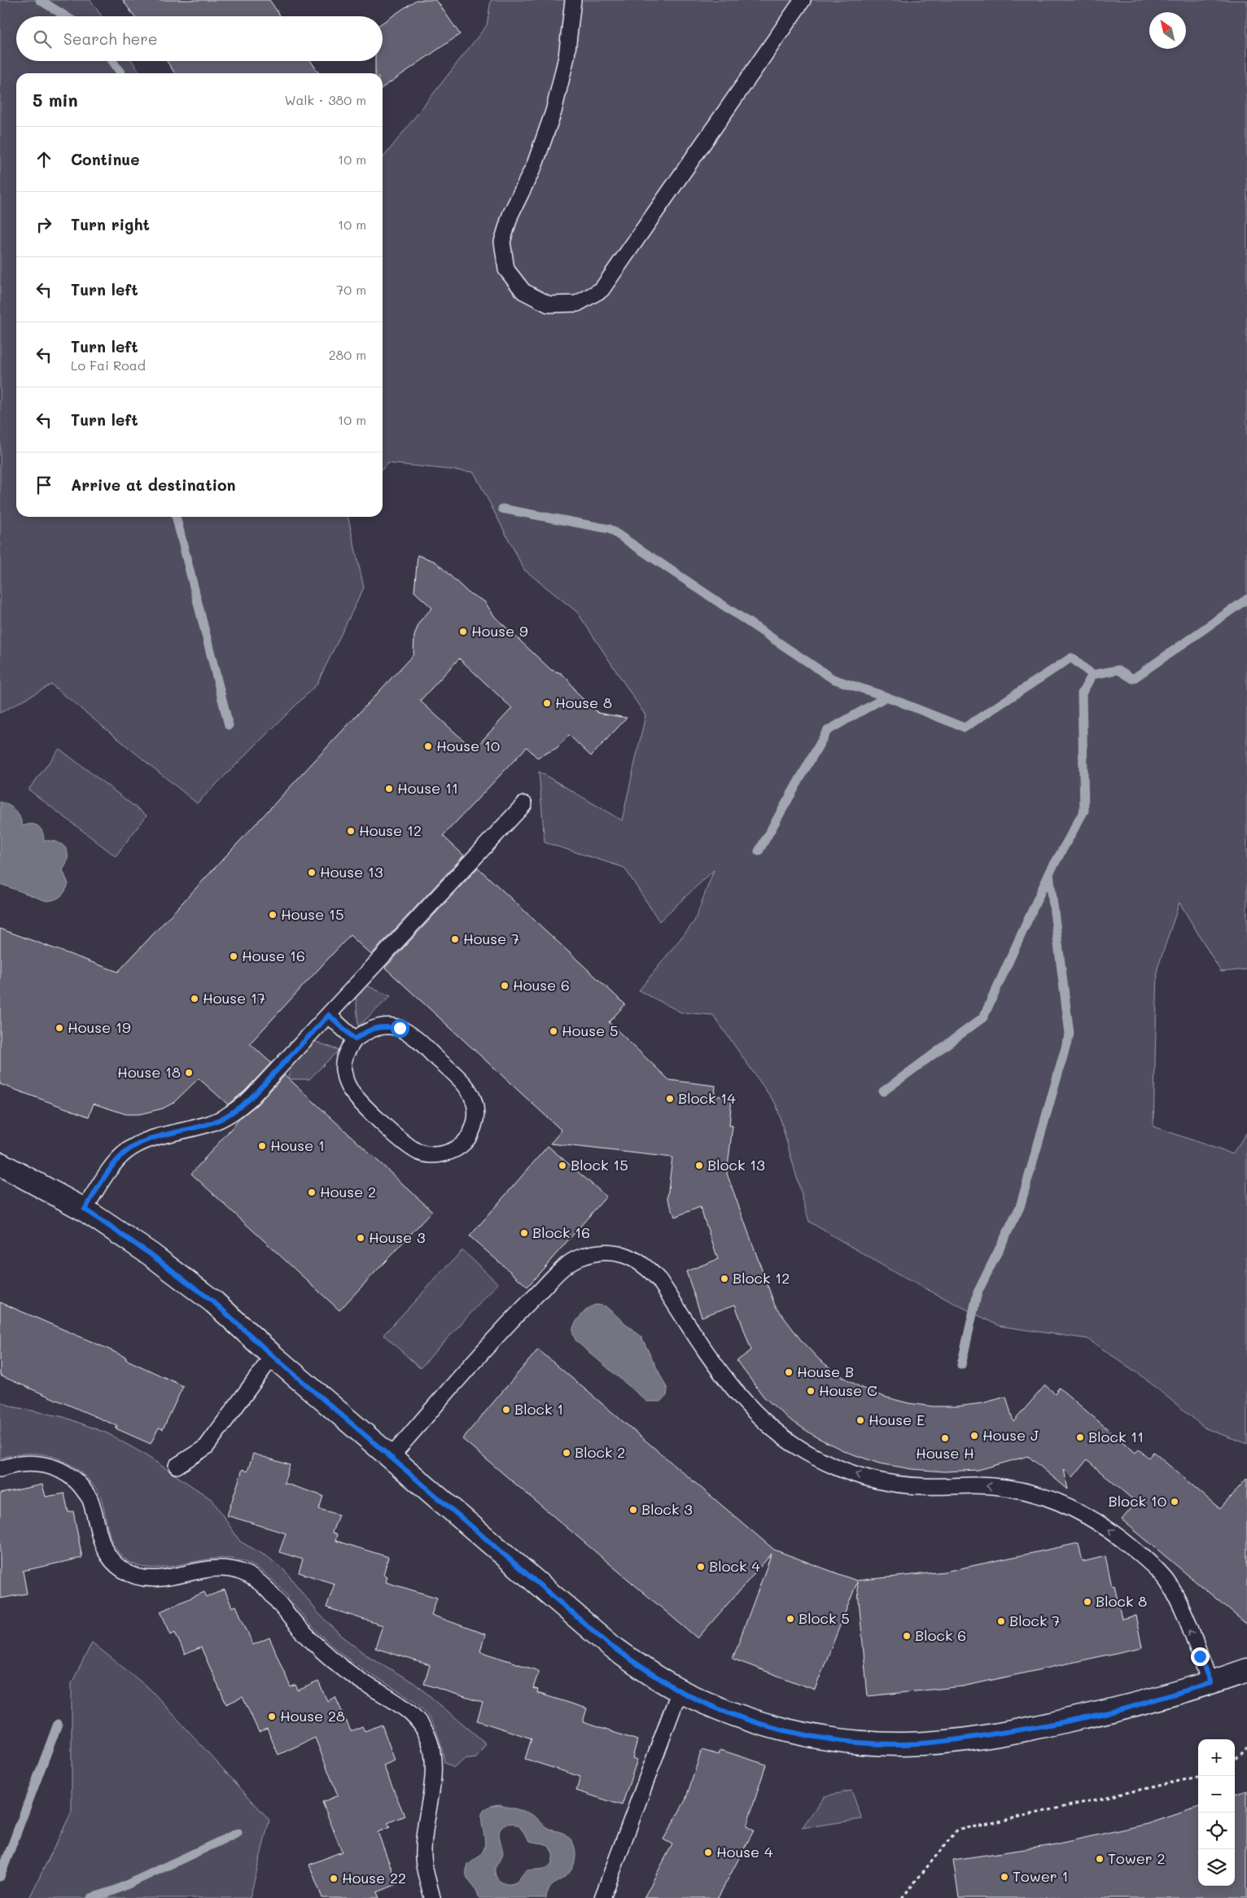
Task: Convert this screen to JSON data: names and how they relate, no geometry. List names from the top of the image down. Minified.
{"places":["House 9","House 8","House 10","House 11","House 12","House 13","House 15","House 7","House 16","House 6","House 17","House 19","House 5","House 18","Block 14","House 1","Block 15","Block 13","House 2","Block 16","House 3","Block 12","House B","House C","Block 1","House E","House J","Block 11","House H","Block 2","Block 10","Block 3","Block 4","Block 8","Block 5","Block 7","Block 6","House 28","House 4","Tower 2","Tower 1","House 22"],"north":"top left","page":{"search":"Search here","heading":["5 min","Walk · 380 m"],"list":[["Continue","10 m"],["Turn right","10 m"],["Turn left","70 m"],["Turn left","Lo Fai Road","280 m"],["Turn left","10 m"],"Arrive at destination"],"map_buttons":["+","−"]}}
